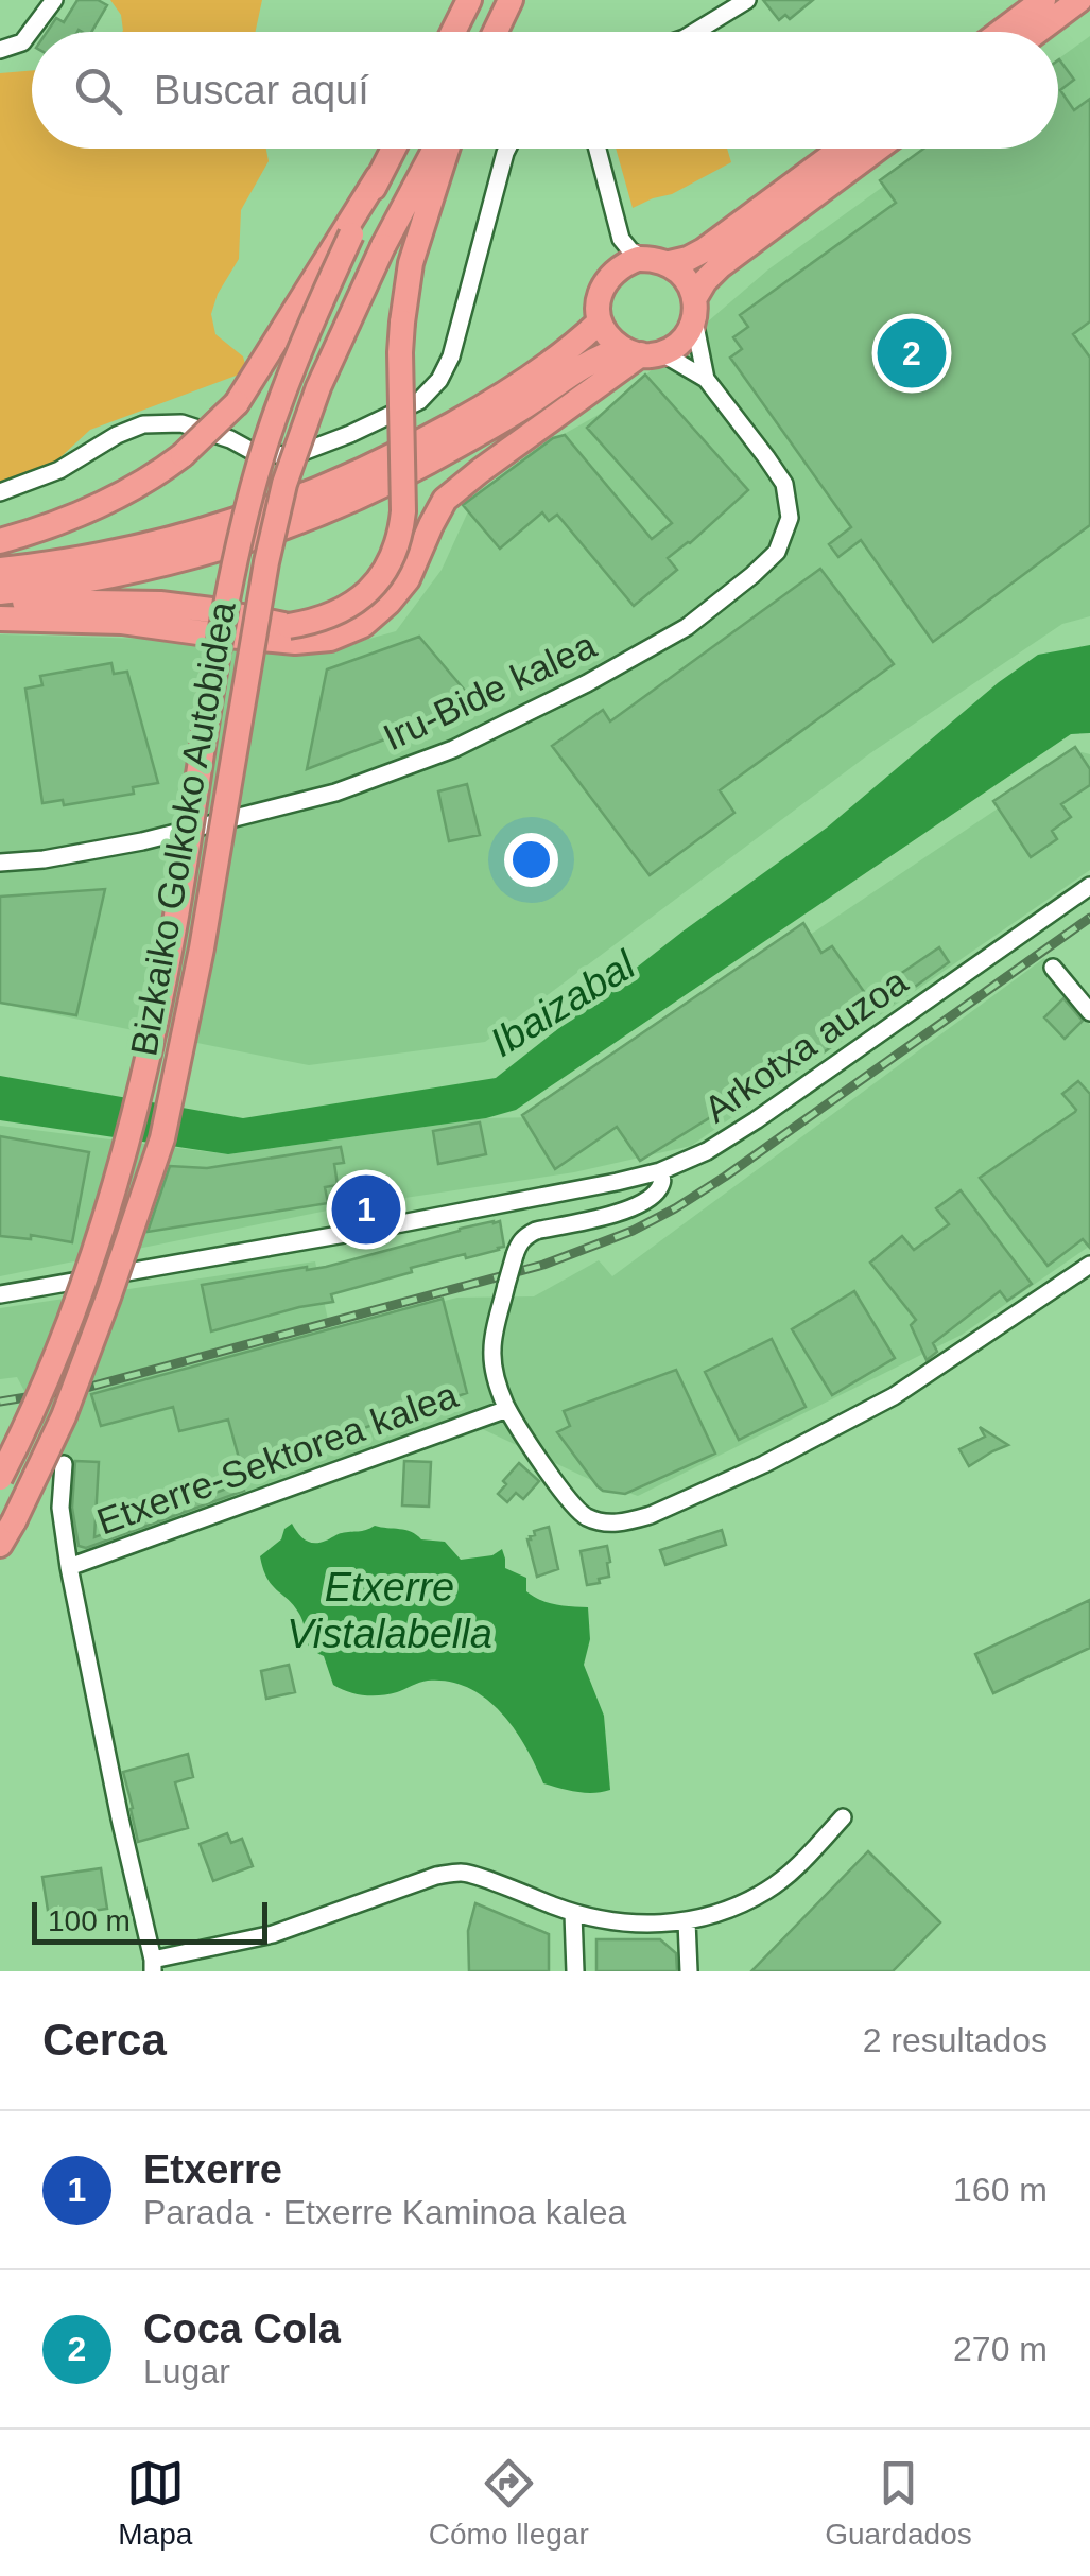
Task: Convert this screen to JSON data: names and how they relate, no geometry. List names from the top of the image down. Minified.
{"streets":{"highway":["Bizkaiko Golkoko Autobidea"],"street":["Iru-Bide kalea","Arkotxa auzoa","Etxerre-Sektorea kalea"]},"crossings":[["Arkotxa auzoa","Etxerre-Sektorea kalea"]],"water":["Ibaizabal","Etxerre Vistalabella"],"scale_bar":"100 m","page":{"search":"Buscar aquí","pins":["2","1"],"scale":"100 m","heading":["Cerca","2 resultados"],"list":[{"mark":"1","name":"Etxerre","note":"Parada · Etxerre Kaminoa kalea","value":"160 m"},{"mark":"2","name":"Coca Cola","note":"Lugar","value":"270 m"}],"nav":["Mapa","Cómo llegar","Guardados"]}}
